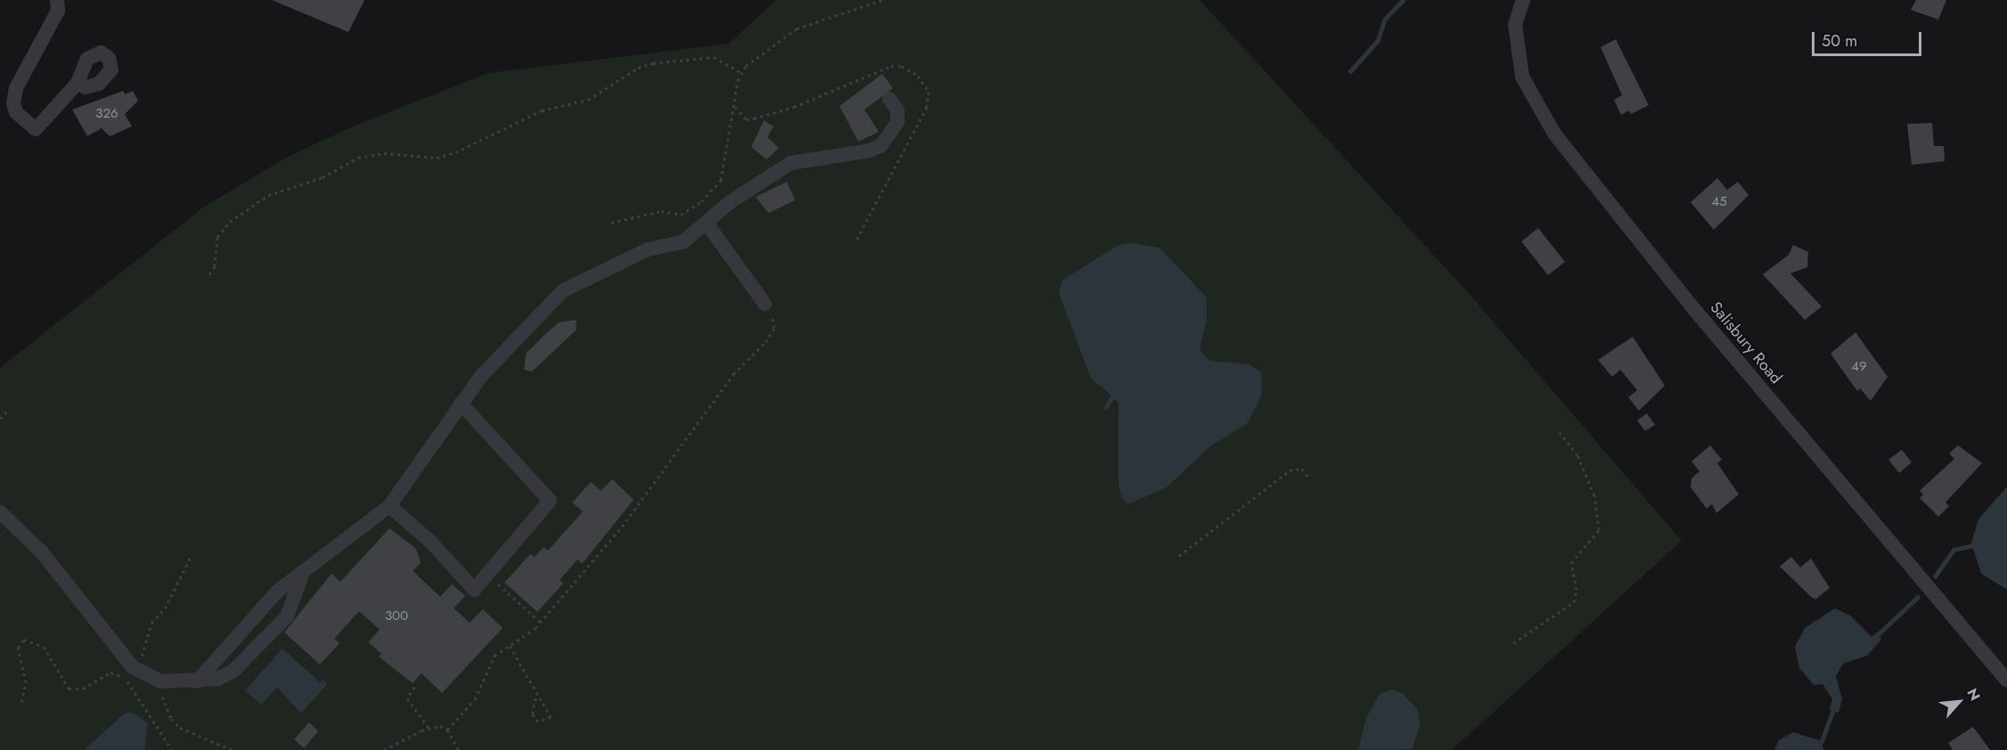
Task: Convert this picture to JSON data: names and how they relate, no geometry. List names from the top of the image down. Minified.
{"streets":{"street":["Salisbury Road"]},"house_numbers":["326","45","49","300"],"scale_bar":"50 m","north":"top right"}
